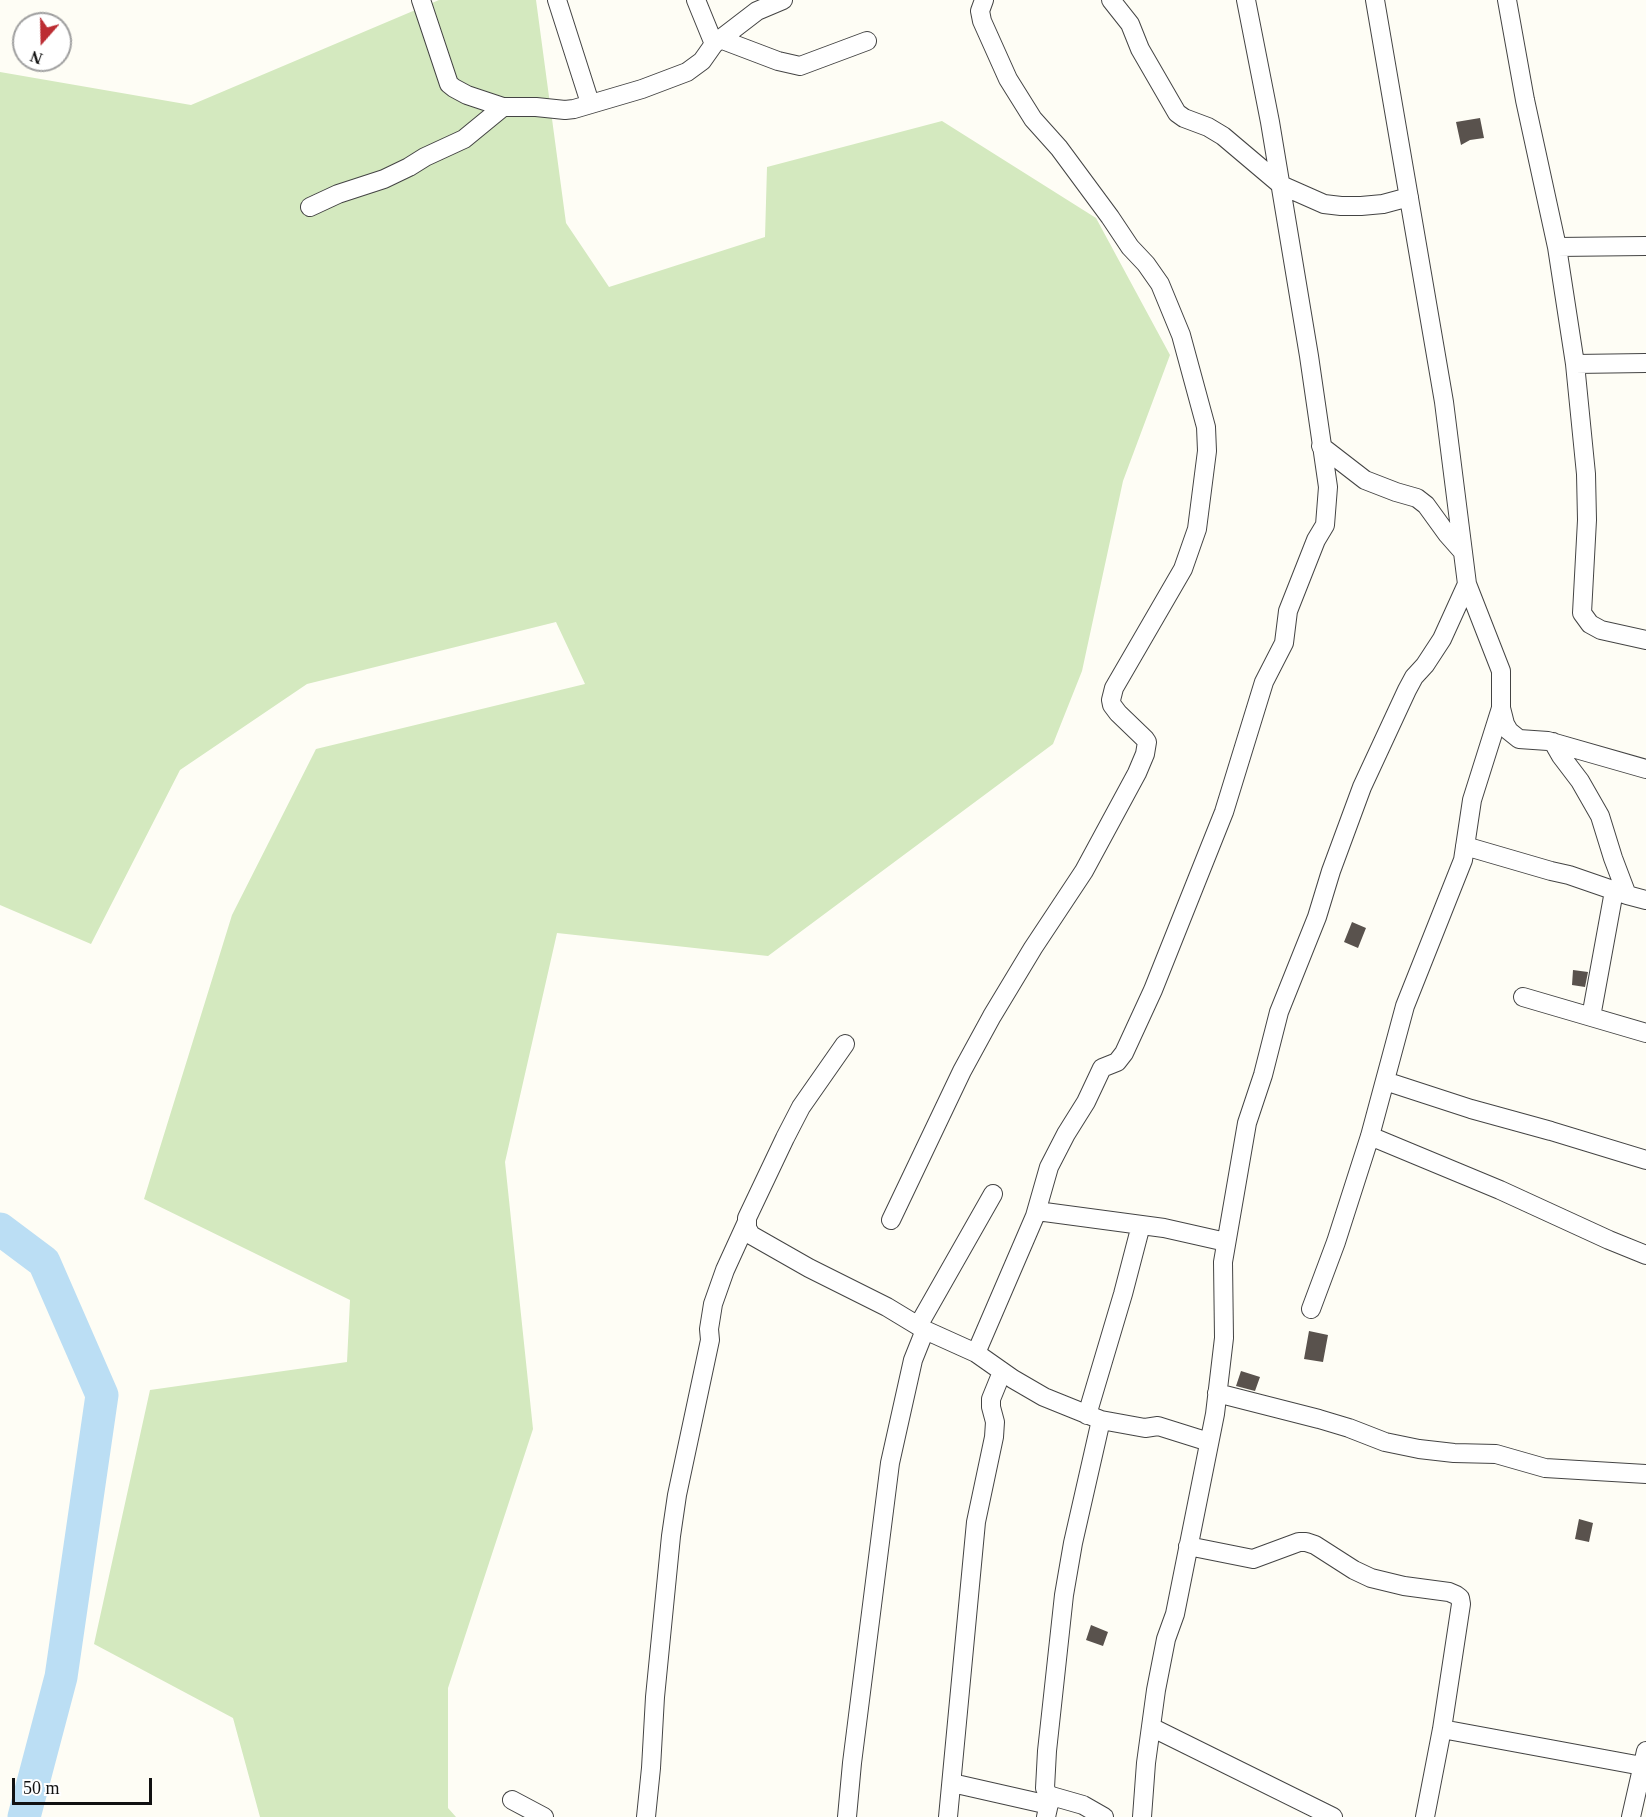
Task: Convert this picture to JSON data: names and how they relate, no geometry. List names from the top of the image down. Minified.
{"scale_bar":"50 m","north":"bottom"}
